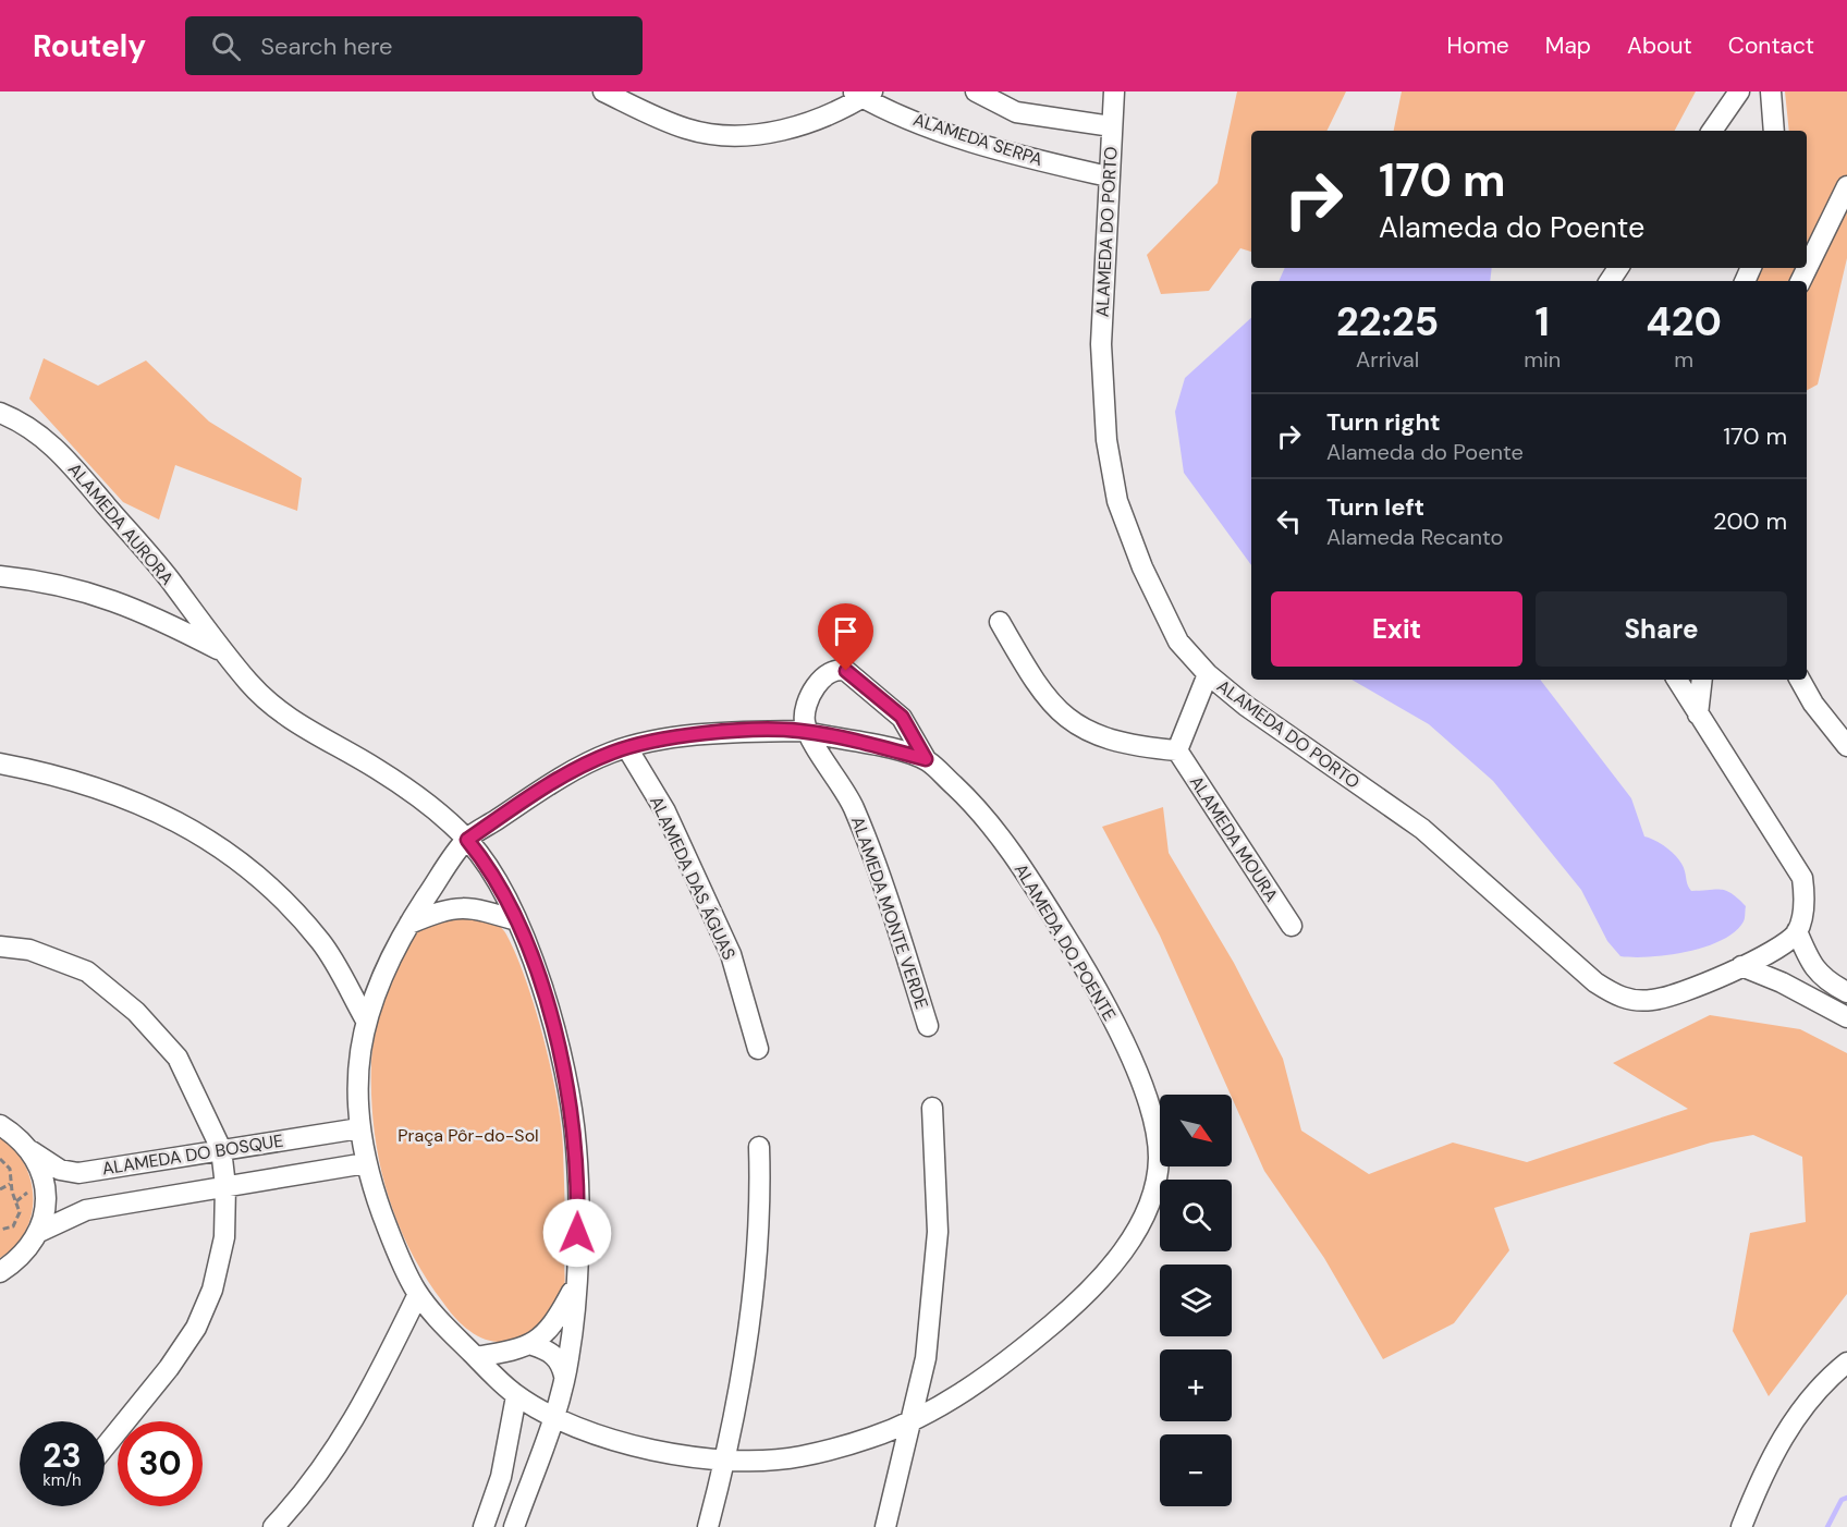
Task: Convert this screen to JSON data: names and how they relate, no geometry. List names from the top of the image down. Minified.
{"streets":{"street":["ALAMEDA SERPA","ALAMEDA DO PORTO","ALAMEDA AURORA","ALAMEDA MOURA","ALAMEDA DAS ÁGUAS","ALAMEDA MONTE VERDE","ALAMEDA DO POENTE","ALAMEDA DO BOSQUE"]},"crossings":[["ALAMEDA SERPA","ALAMEDA DO PORTO"],["ALAMEDA AURORA","ALAMEDA DO POENTE"],["ALAMEDA DAS ÁGUAS","ALAMEDA DO POENTE"],["ALAMEDA MONTE VERDE","ALAMEDA DO POENTE"],["ALAMEDA DO POENTE","ALAMEDA DO BOSQUE"]],"parks":["Praça Pôr-do-Sol"],"north":"bottom right","page":{"header":"Routely","search":"Search here","nav":["Home","Map","About","Contact"],"turn":["170 m","Alameda do Poente"],"eta":["22:25","Arrival","1","min","420","m"],"list":[{"name":"Turn right","note":"Alameda do Poente","value":"170 m"},{"name":"Turn left","note":"Alameda Recanto","value":"200 m"}],"buttons":["Exit","Share"],"map_buttons":["+","−"],"speed":"23 km/h","limit":"30"}}
